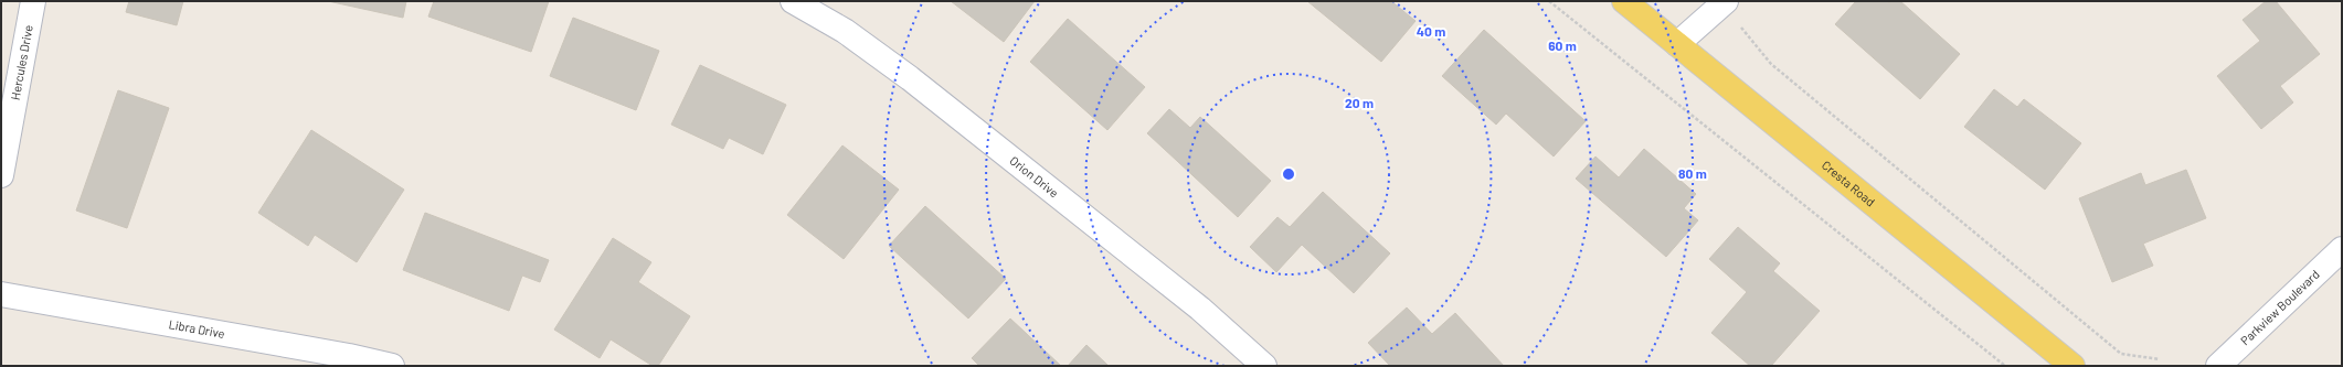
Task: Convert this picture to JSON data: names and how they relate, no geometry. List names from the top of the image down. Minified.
{"streets":{"main road":["Cresta Road"],"street":["Hercules Drive","Orion Drive","Parkview Boulevard","Libra Drive"]},"rings":["40 m","60 m","20 m","80 m"]}
